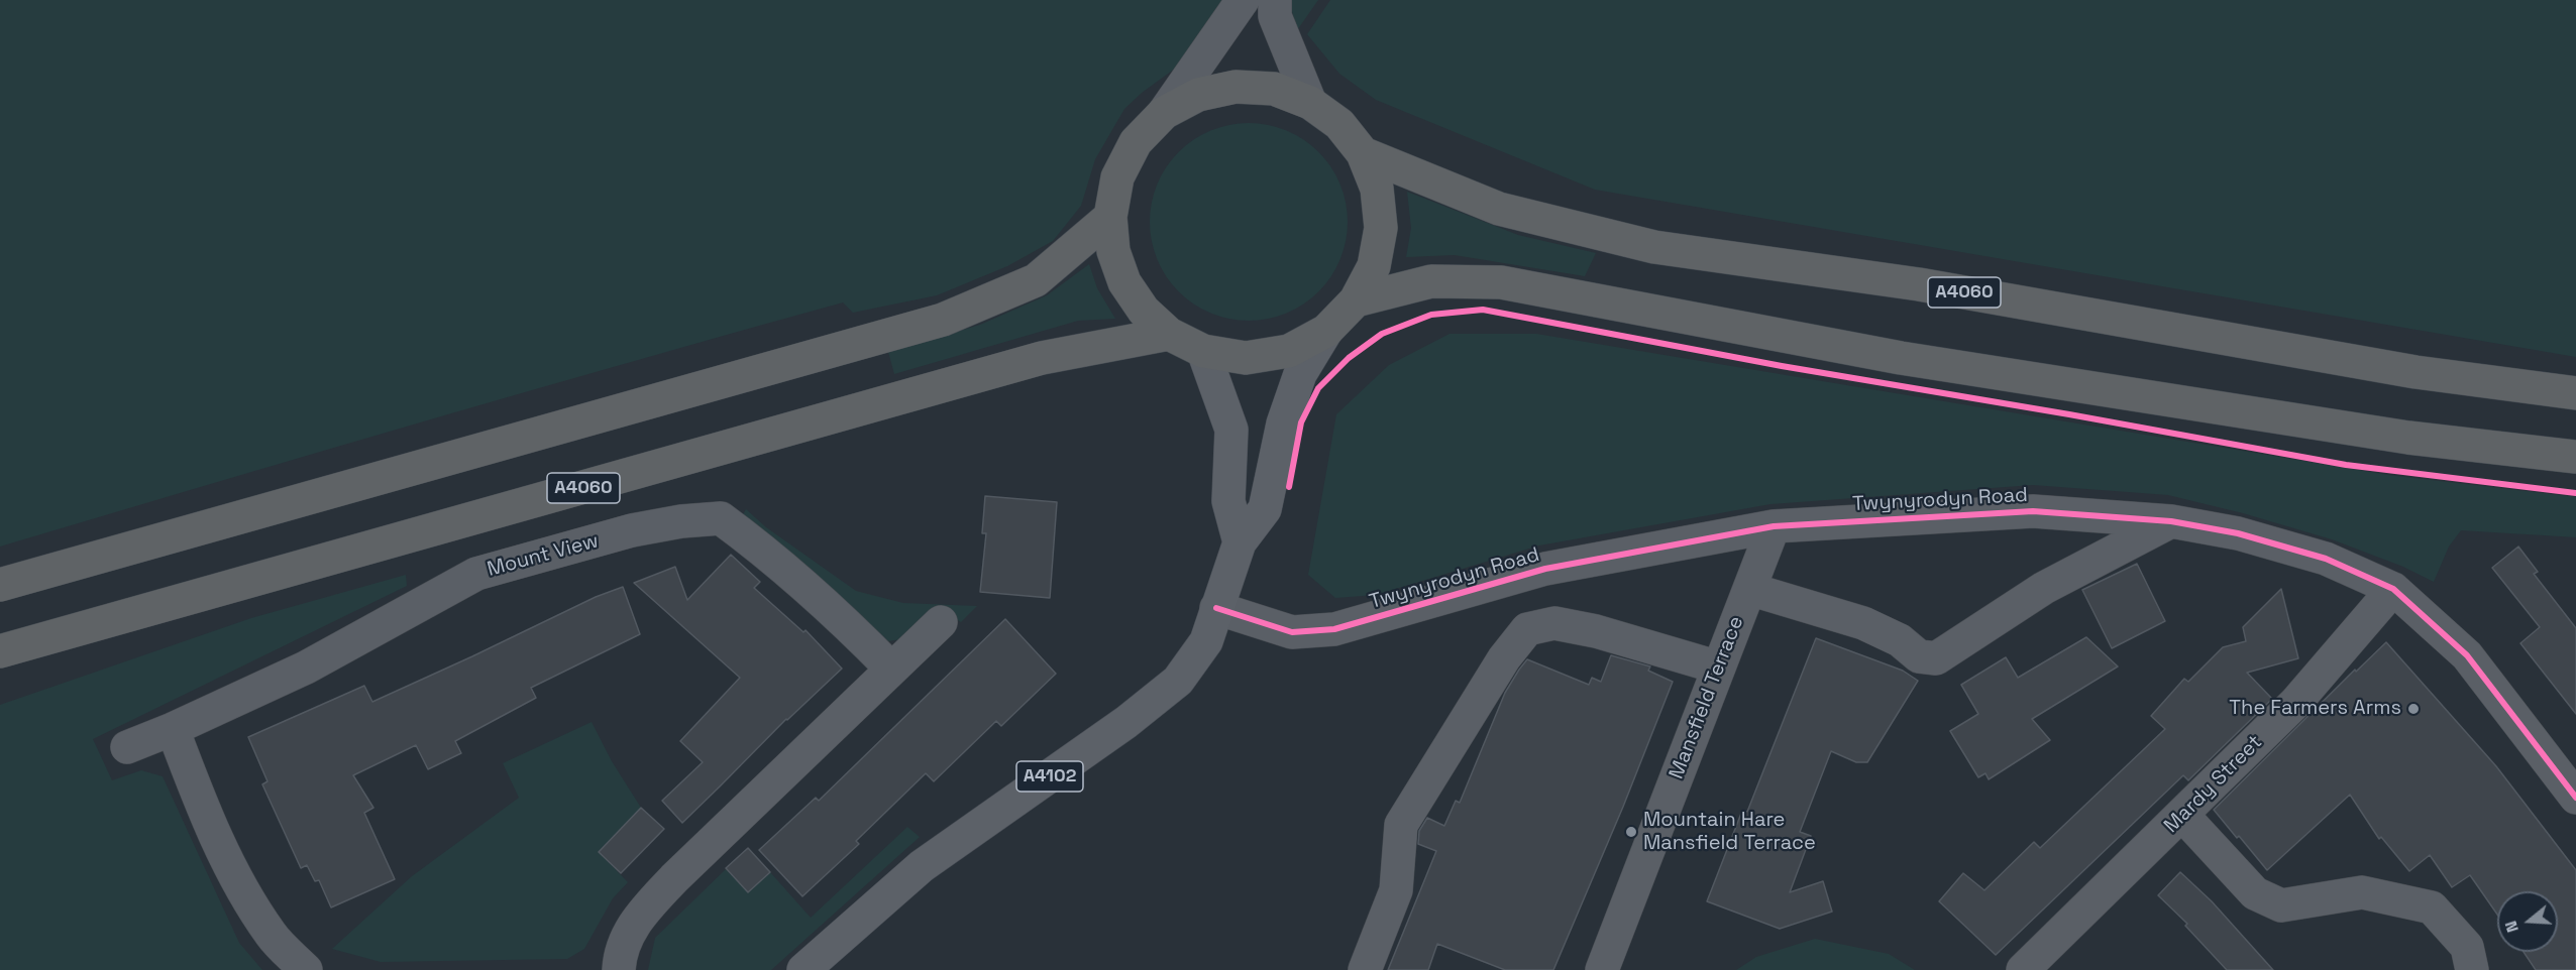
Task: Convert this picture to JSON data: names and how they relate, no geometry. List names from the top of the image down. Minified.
{"streets":{"highway":["A4060"],"main road":["A4102"],"street":["Twynyrodyn Road","Mount View","Mansfield Terrace","Mardy Street"]},"crossings":[["Twynyrodyn Road","Mansfield Terrace"],["Twynyrodyn Road","A4102"],["Twynyrodyn Road","Mardy Street"]],"places":["The Farmers Arms","Mountain Hare Mansfield Terrace"],"north":"left"}
